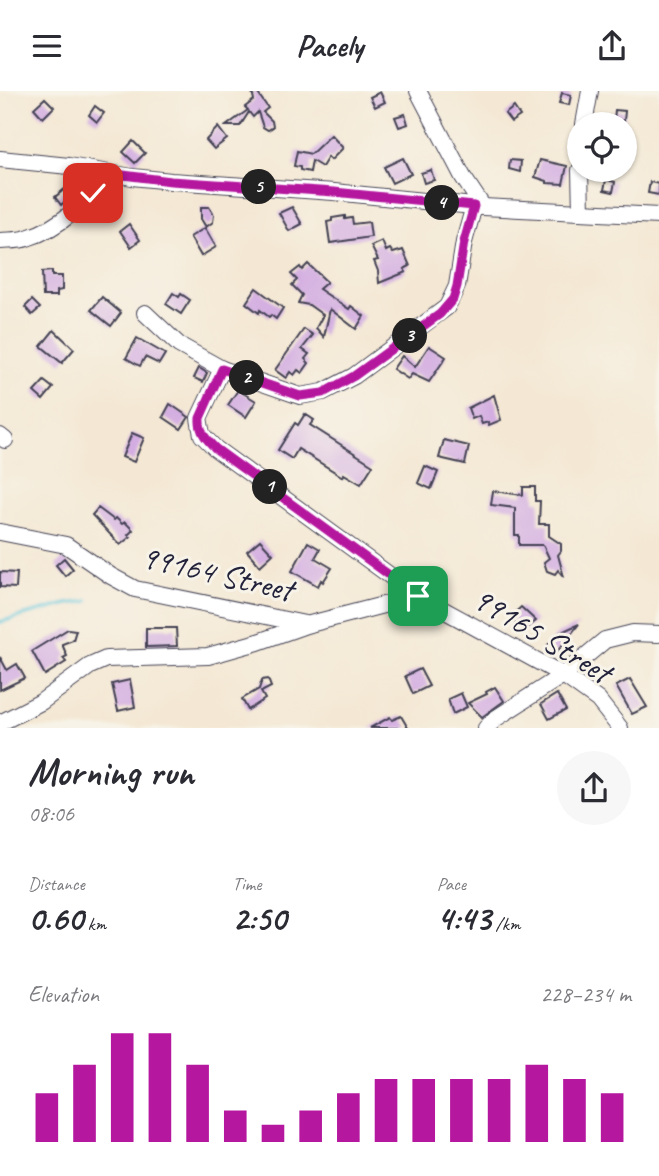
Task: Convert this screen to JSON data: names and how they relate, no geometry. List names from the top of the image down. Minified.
{"streets":{"street":["99164 Street","99165 Street"]},"page":{"header":"Pacely","pins":["5","4","3","2","1"],"heading":["Morning run","08:06"],"stats":[["Distance","0.60 km"],["Time","2:50"],["Pace","4:43 /km"]],"chart":["Elevation","228–234 m"]}}
